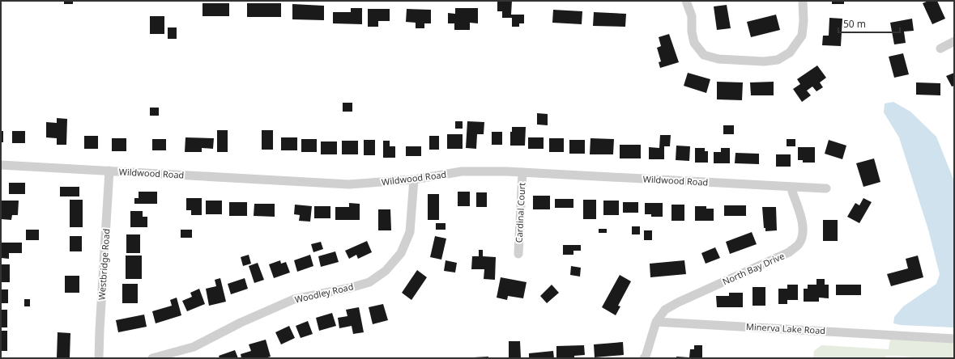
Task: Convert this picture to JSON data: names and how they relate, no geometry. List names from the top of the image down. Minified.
{"streets":{"street":["Wildwood Road","Cardinal Court","Westbridge Road","North Bay Drive","Woodley Road","Minerva Lake Road"]},"crossings":[["Wildwood Road","Cardinal Court"],["Wildwood Road","Westbridge Road"],["Wildwood Road","North Bay Drive"],["Wildwood Road","Woodley Road"],["North Bay Drive","Minerva Lake Road"]],"scale_bar":"50 m"}
